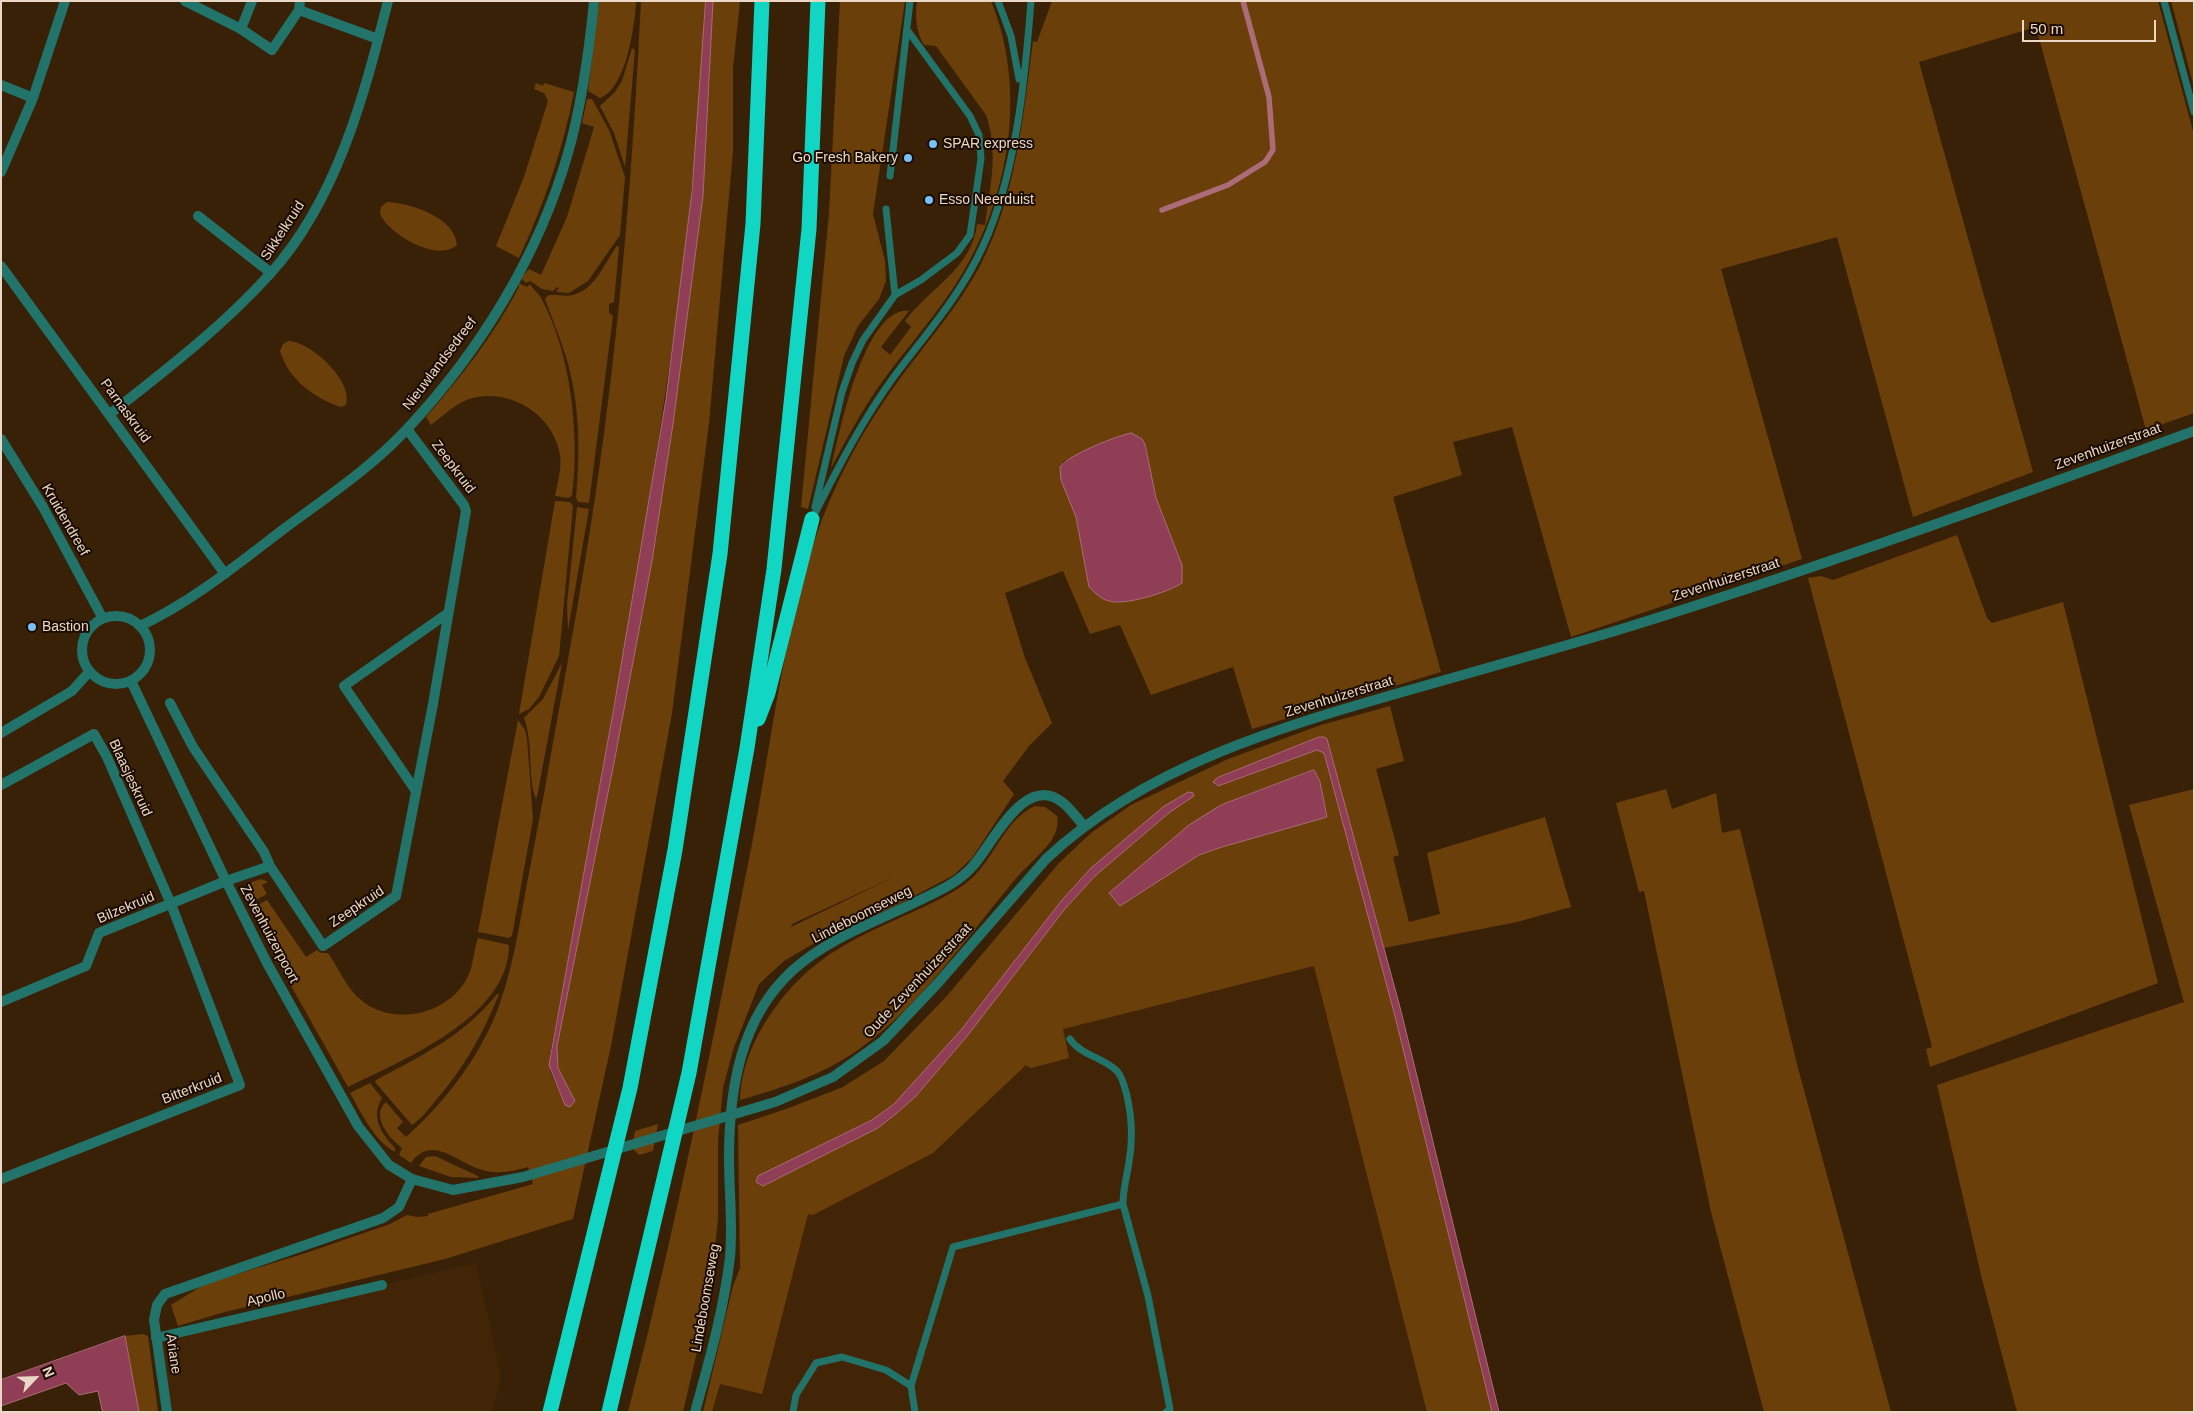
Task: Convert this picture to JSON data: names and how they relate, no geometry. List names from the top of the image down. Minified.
{"streets":{"street":["Sikkelkruid","Nieuwlandsedreef","Parnaskruid","Zevenhuizerstraat","Zeepkruid","Kruidendreef","Blaasjeskruid","Bilzekruid","Lindeboomseweg","Zevenhuizerpoort","Oude Zevenhuizerstraat","Bitterkruid","Apollo","Ariane"]},"crossings":[["Sikkelkruid","Parnaskruid"],["Nieuwlandsedreef","Parnaskruid"],["Nieuwlandsedreef","Zeepkruid"],["Nieuwlandsedreef","Kruidendreef"],["Nieuwlandsedreef","Zevenhuizerpoort"],["Zevenhuizerstraat","Oude Zevenhuizerstraat"],["Kruidendreef","Zevenhuizerpoort"],["Blaasjeskruid","Bilzekruid"],["Blaasjeskruid","Bitterkruid"],["Bilzekruid","Zevenhuizerpoort"],["Bilzekruid","Bitterkruid"],["Lindeboomseweg","Oude Zevenhuizerstraat"],["Zevenhuizerpoort","Oude Zevenhuizerstraat"],["Zevenhuizerpoort","Ariane"],["Apollo","Ariane"]],"places":["SPAR express","Go Fresh Bakery","Esso Neerduist","Bastion"],"scale_bar":"50 m","north":"top right"}
